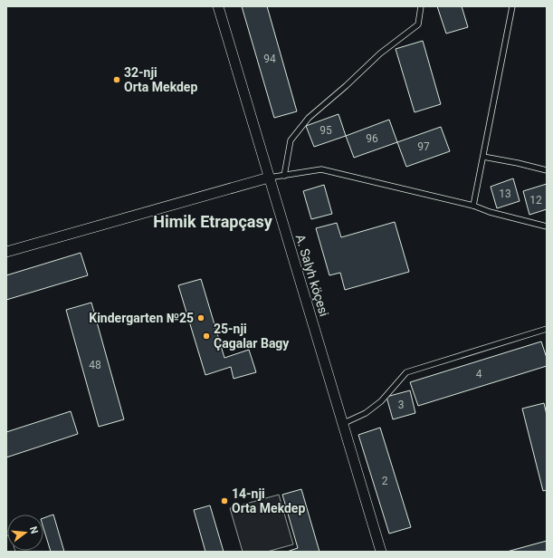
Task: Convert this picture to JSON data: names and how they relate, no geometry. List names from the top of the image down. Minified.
{"streets":{"street":["A. Salyh köçesi"]},"districts":["Himik Etrapçasy"],"places":["32-nji Orta Mekdep","Kindergarten №25","25-nji Çagalar Bagy","14-nji Orta Mekdep"],"house_numbers":["94","95","96","97","13","12","48","4","3","2"],"north":"right"}
